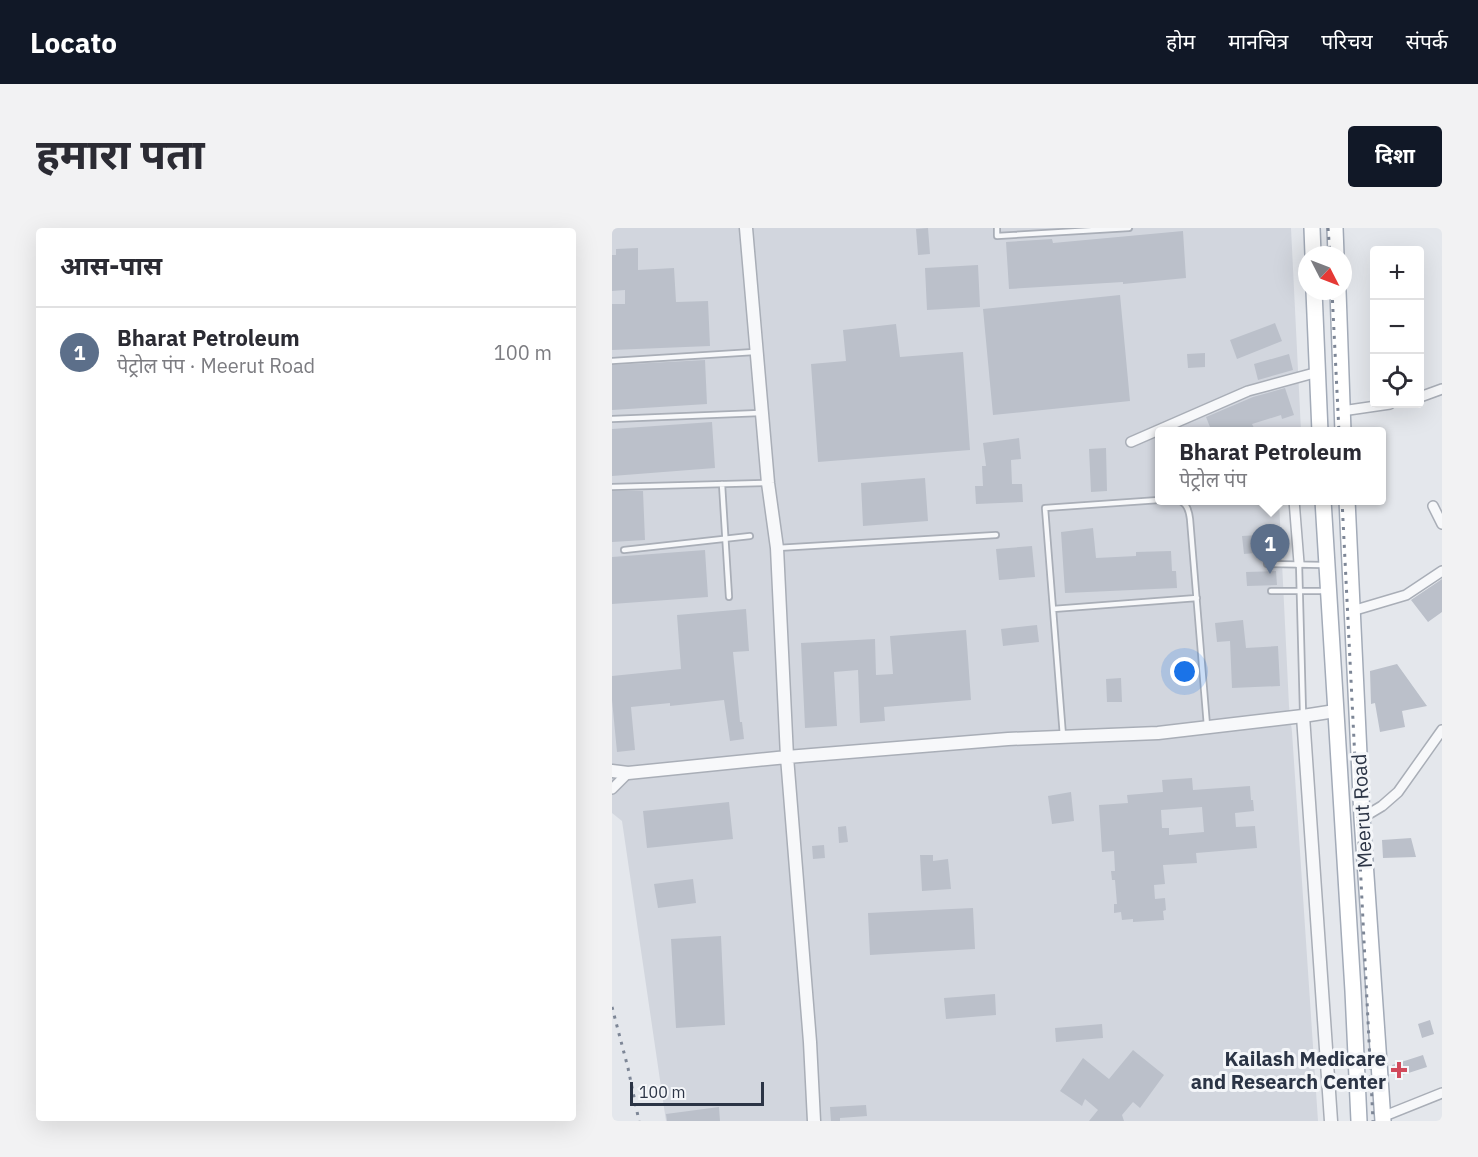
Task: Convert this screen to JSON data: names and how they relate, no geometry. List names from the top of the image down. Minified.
{"streets":{"main road":["Meerut Road"]},"places":{"health":["Kailash Medicare and Research Center"]},"scale_bar":"100 m","north":"bottom right","page":{"header":"Locato","nav":["होम","मानचित्र","परिचय","संपर्क"],"title":"हमारा पता","buttons":"दिशा","heading":"आस-पास","map_buttons":["+","−"],"list":[{"mark":"1","name":"Bharat Petroleum","note":"पेट्रोल पंप · Meerut Road","value":"100 m"}],"popup":["Bharat Petroleum","पेट्रोल पंप"],"pins":"1","scale":"100 m"}}
